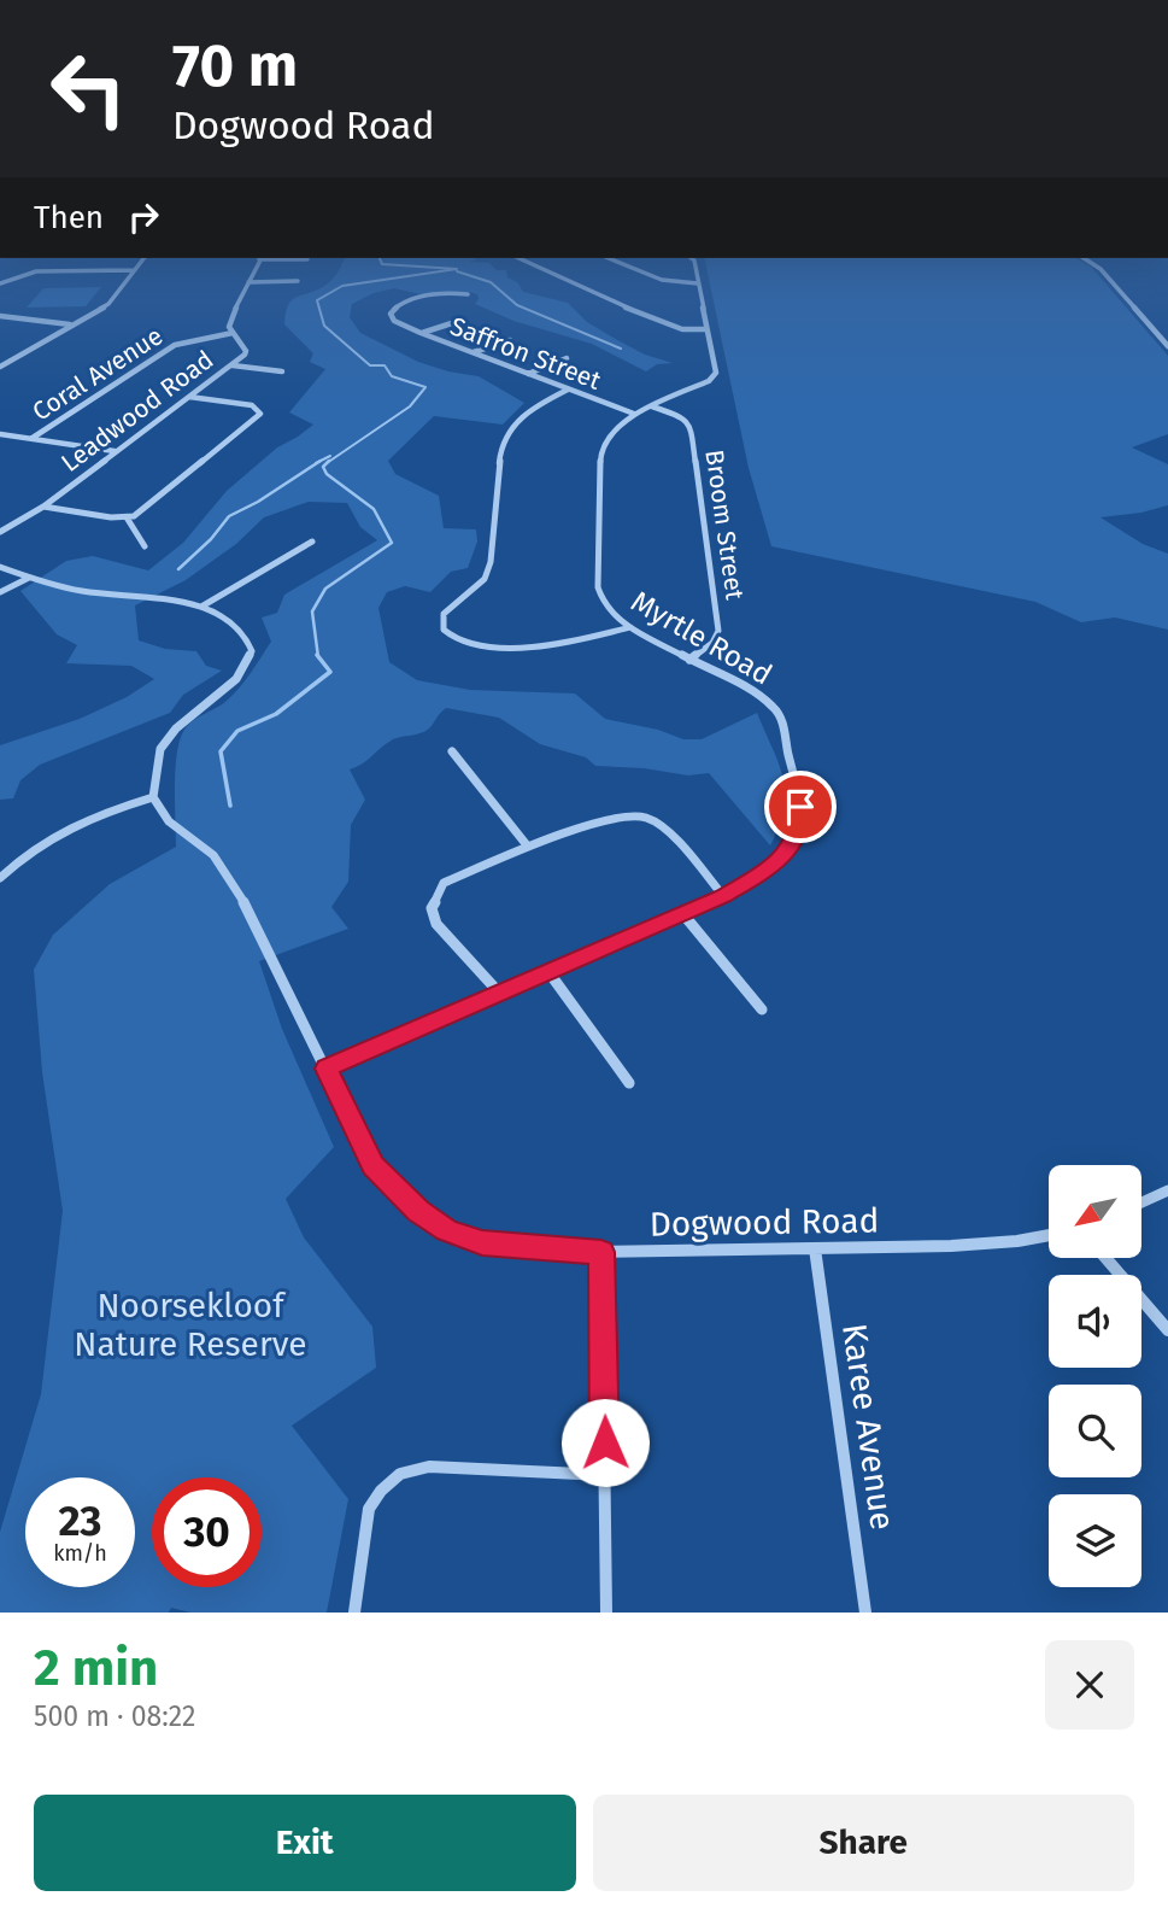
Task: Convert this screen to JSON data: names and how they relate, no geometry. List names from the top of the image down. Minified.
{"streets":{"street":["Saffron Street","Coral Avenue","Leadwood Road","Broom Street","Myrtle Road","Dogwood Road","Karee Avenue"]},"crossings":[["Saffron Street","Myrtle Road"],["Coral Avenue","Leadwood Road"],["Broom Street","Myrtle Road"],["Myrtle Road","Dogwood Road"],["Dogwood Road","Karee Avenue"]],"parks":["Noorsekloof Nature Reserve"],"north":"bottom left","page":{"turn":["70 m","Dogwood Road"],"then":"Then","speed":"23 km/h","limit":"30","heading":["2 min","500 m · 08:22"],"buttons":["Exit","Share"]}}
